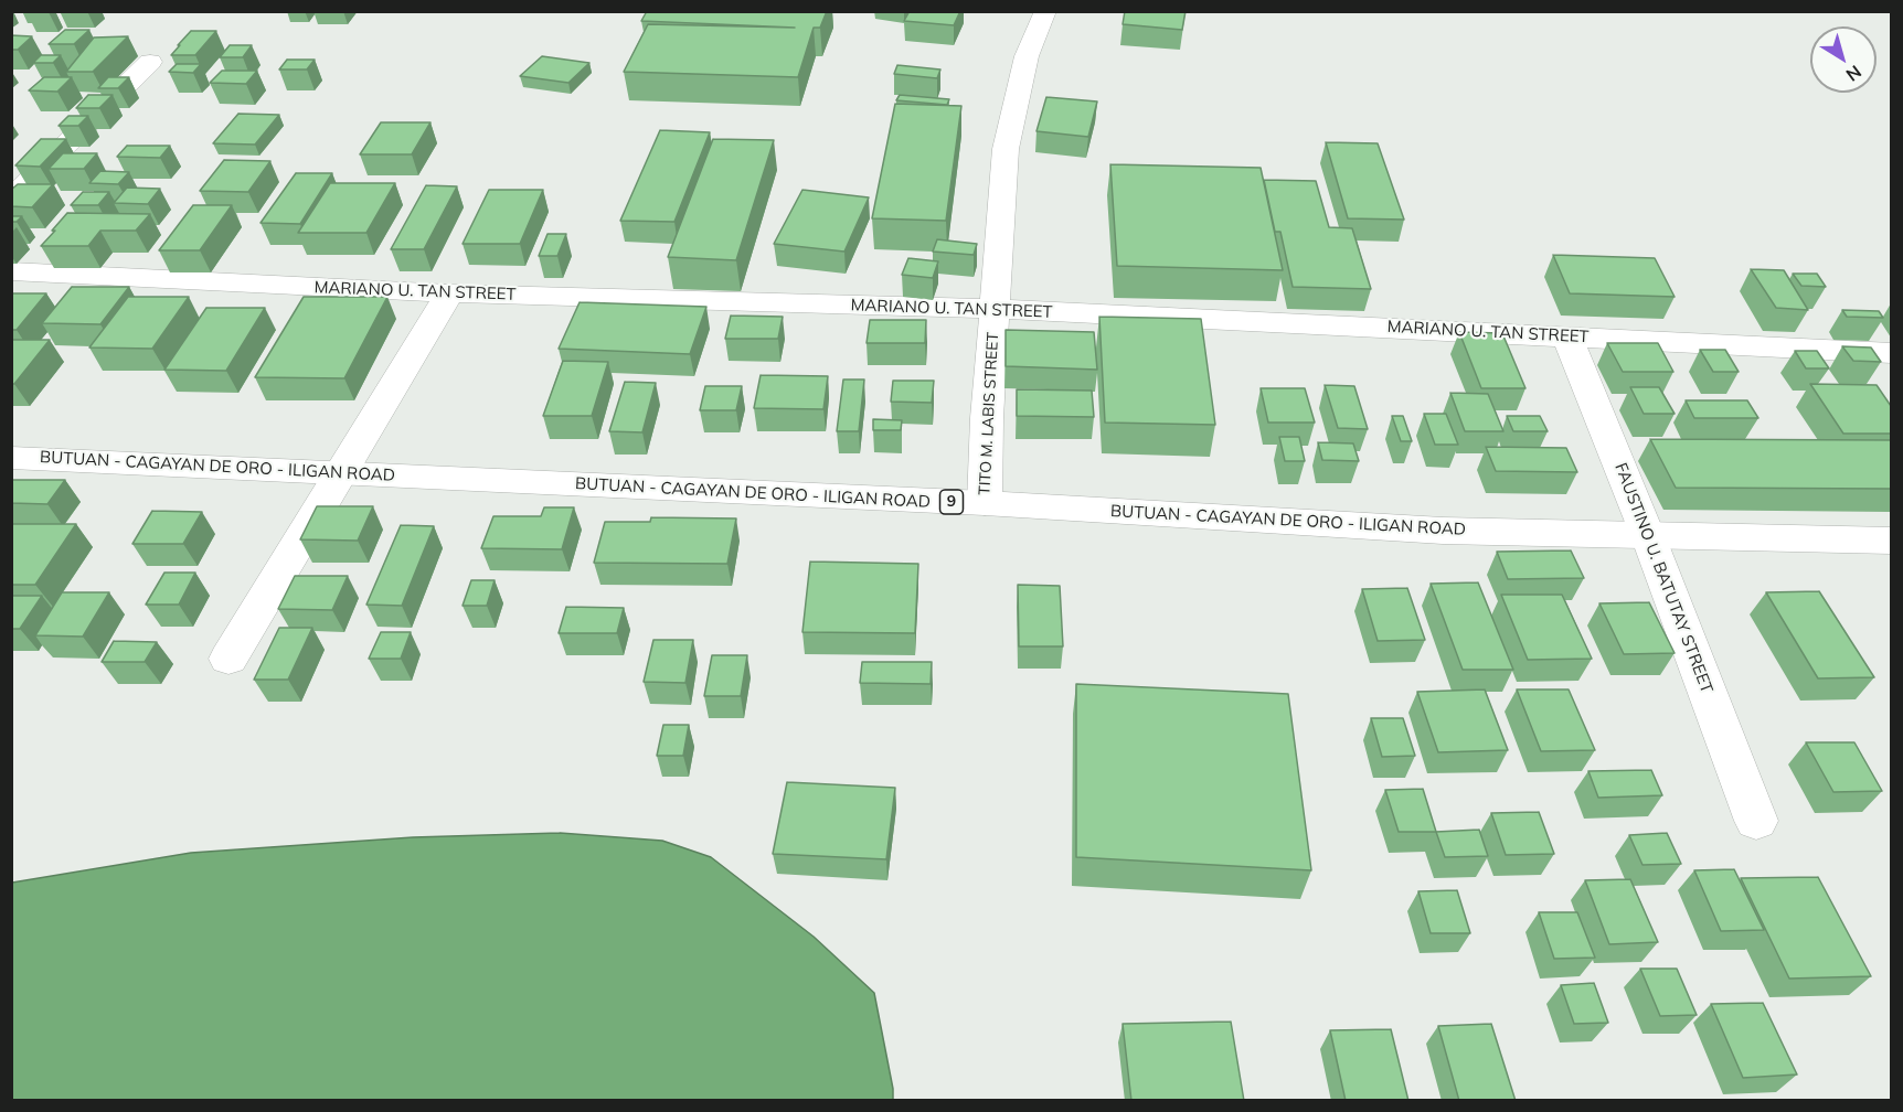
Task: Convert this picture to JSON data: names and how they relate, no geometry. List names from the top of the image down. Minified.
{"streets":{"main road":["MARIANO U. TAN STREET","TITO M. LABIS STREET","BUTUAN - CAGAYAN DE ORO - ILIGAN ROAD","9","FAUSTINO U. BATUTAY STREET"]},"crossings":[["MARIANO U. TAN STREET","TITO M. LABIS STREET"],["MARIANO U. TAN STREET","FAUSTINO U. BATUTAY STREET"],["TITO M. LABIS STREET","BUTUAN - CAGAYAN DE ORO - ILIGAN ROAD"],["BUTUAN - CAGAYAN DE ORO - ILIGAN ROAD","FAUSTINO U. BATUTAY STREET"]],"north":"bottom right"}
